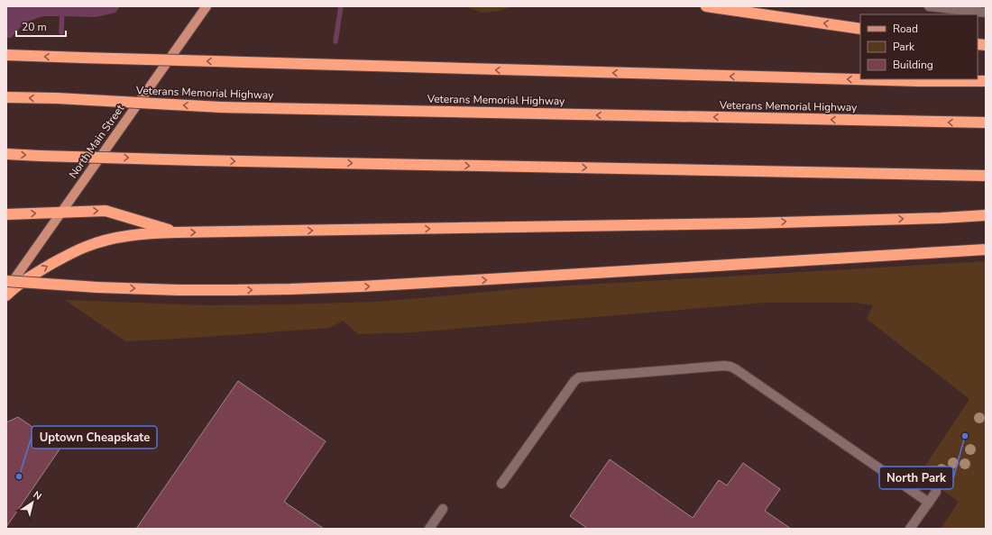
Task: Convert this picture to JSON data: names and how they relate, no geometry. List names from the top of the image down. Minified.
{"streets":{"highway":["Veterans Memorial Highway"],"main road":["North Main Street"]},"places":["North Park","Uptown Cheapskate"],"legend":["Road","Park","Building"],"scale_bar":"20 m","north":"top right"}
